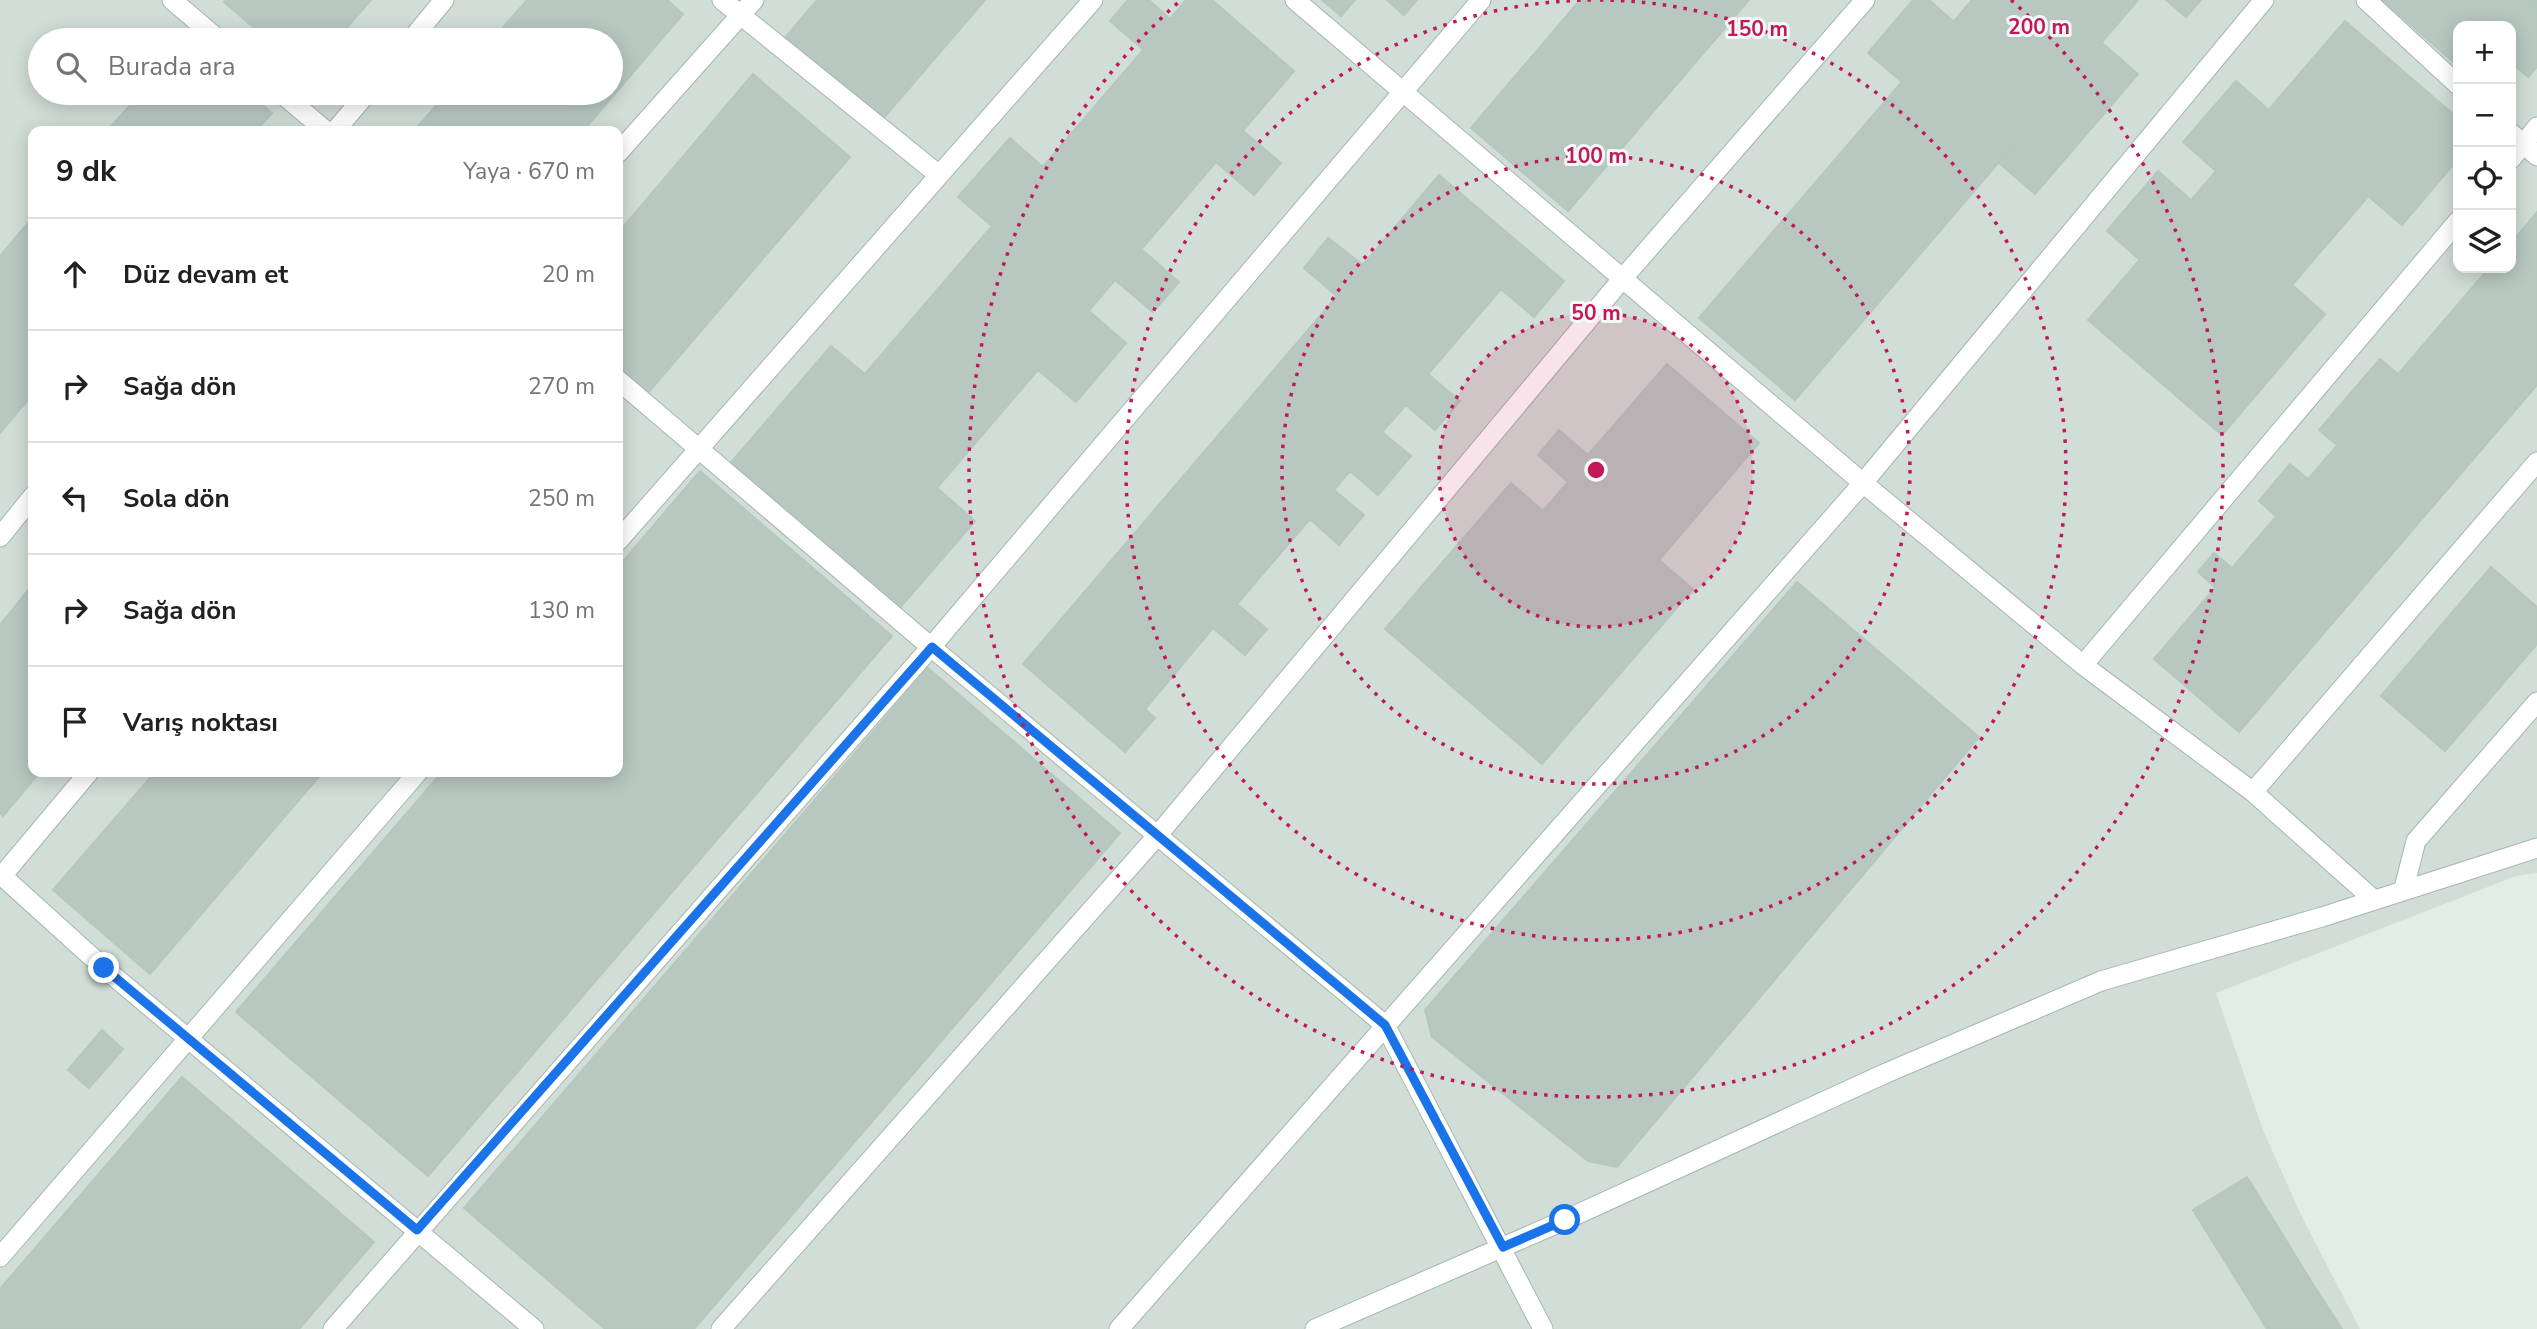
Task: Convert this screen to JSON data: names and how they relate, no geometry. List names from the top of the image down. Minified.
{"page":{"map_buttons":["+","−"],"search":"Burada ara","heading":["9 dk","Yaya · 670 m"],"list":[["Düz devam et","20 m"],["Sağa dön","270 m"],["Sola dön","250 m"],["Sağa dön","130 m"],"Varış noktası"]},"rings":["200 m","150 m","100 m","50 m"]}
